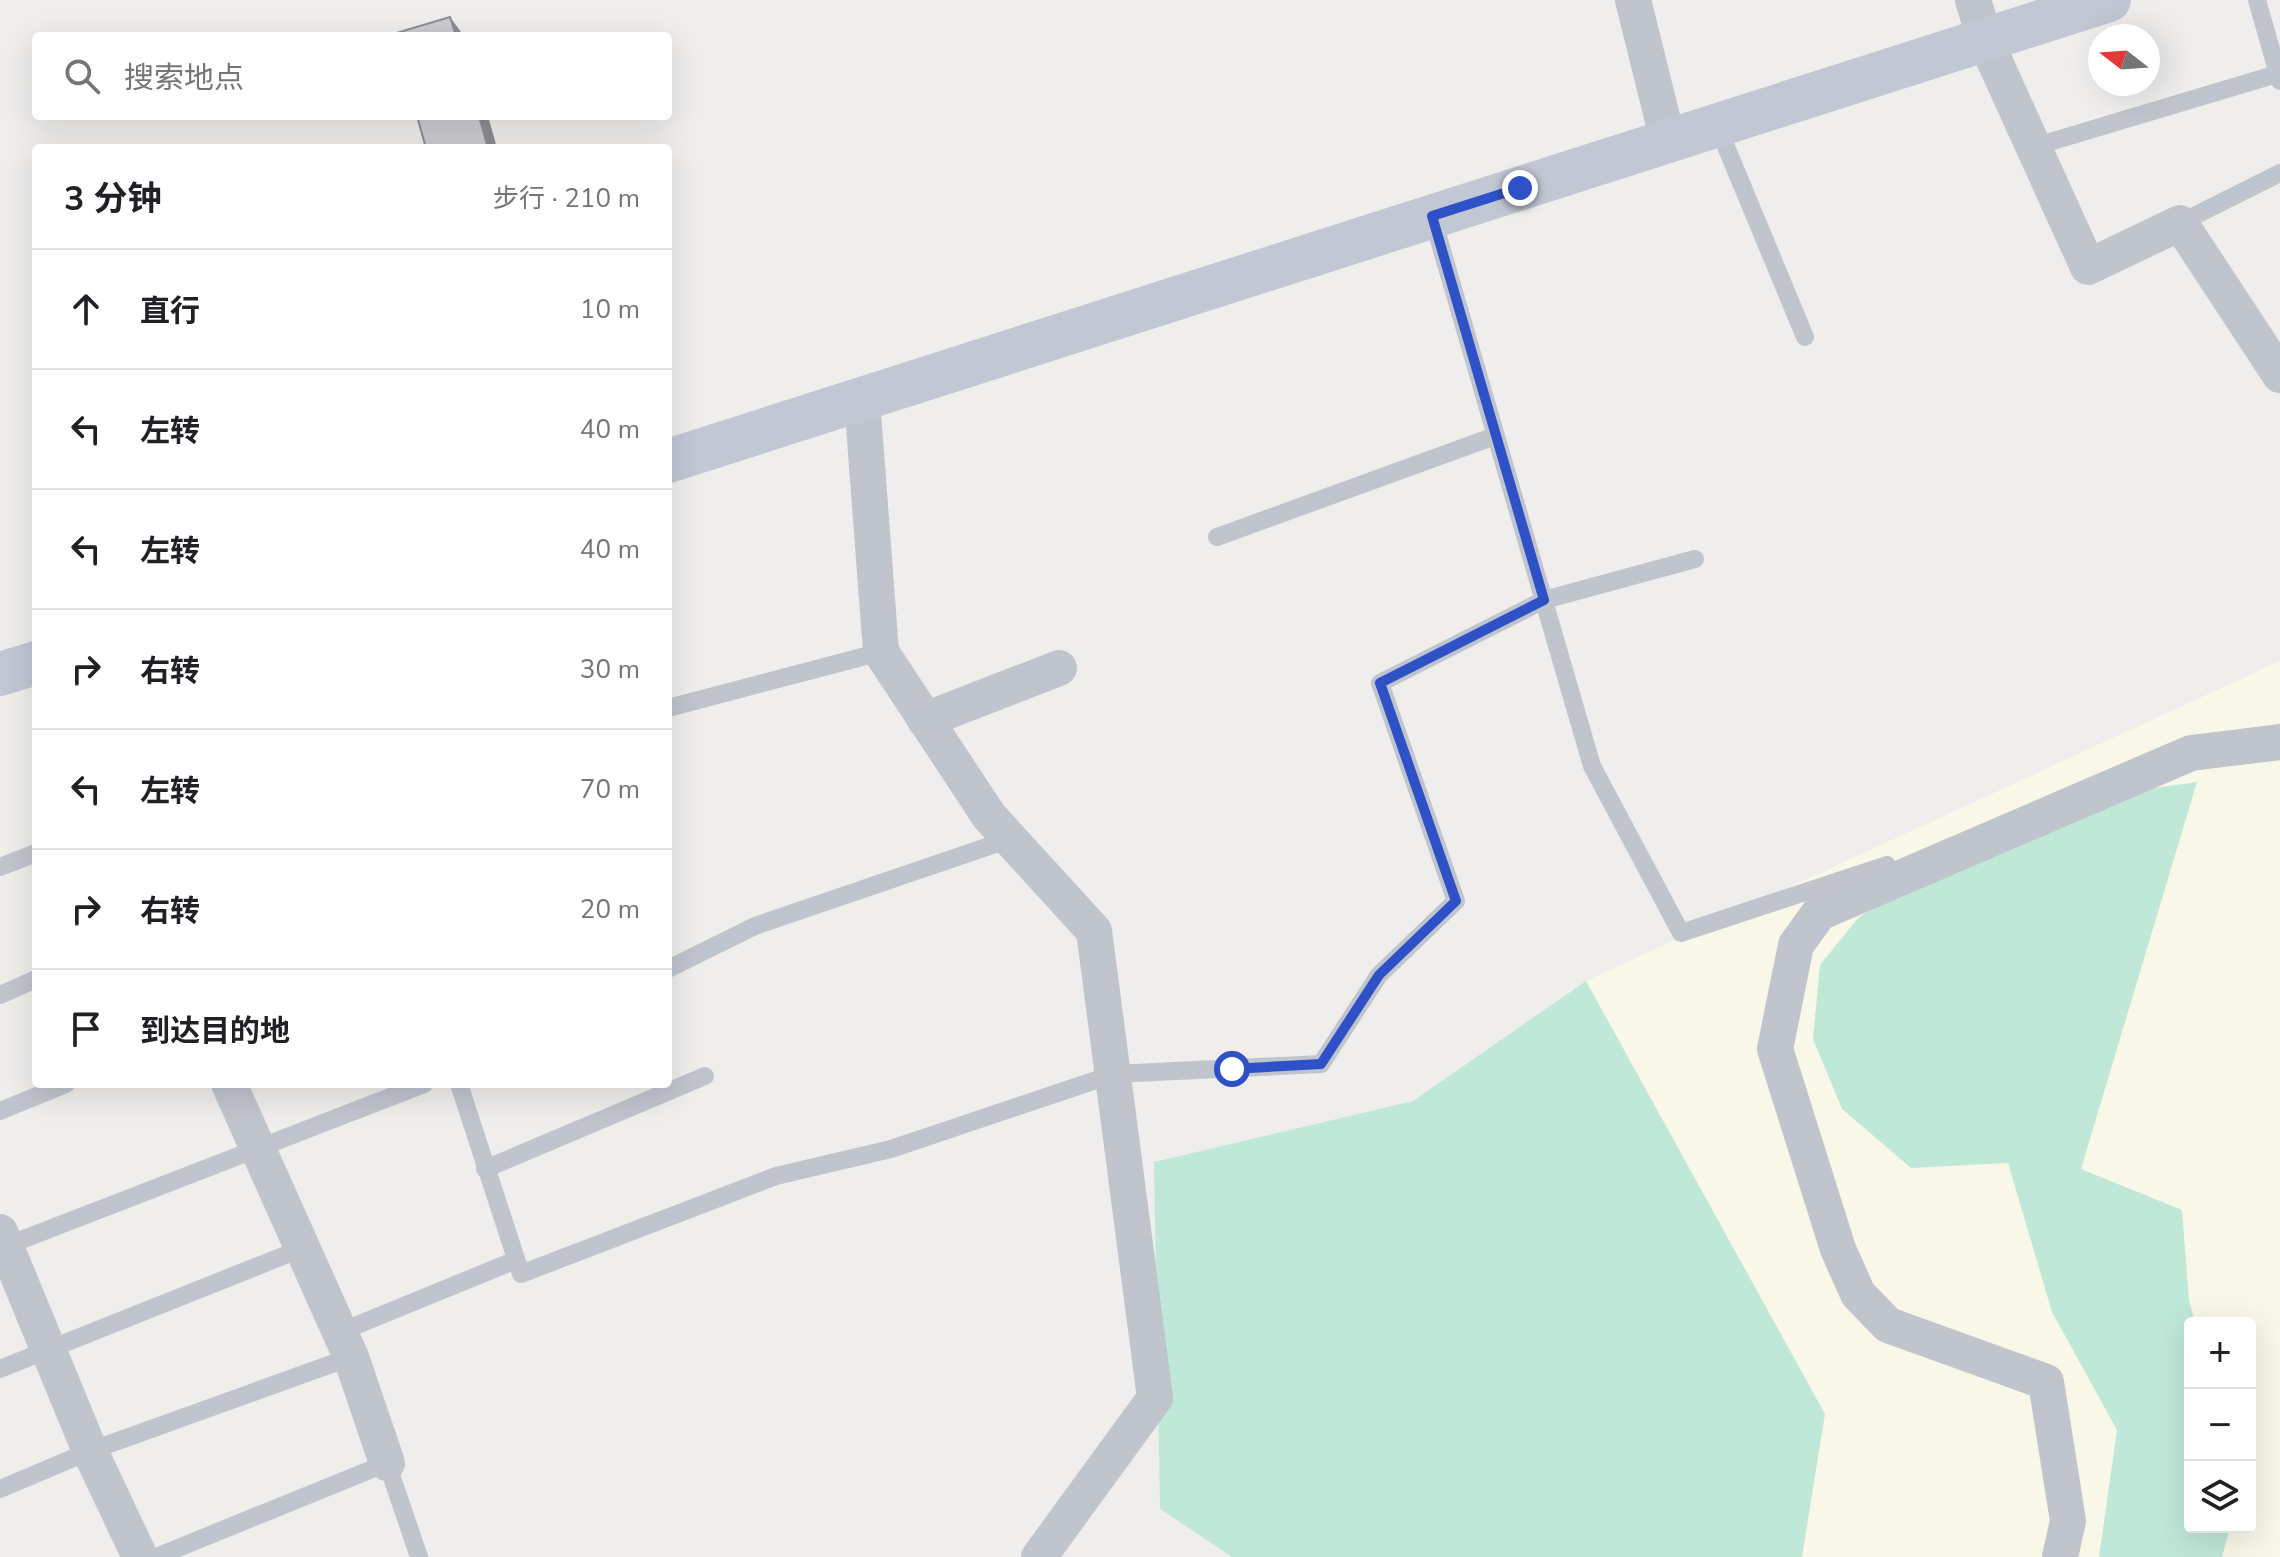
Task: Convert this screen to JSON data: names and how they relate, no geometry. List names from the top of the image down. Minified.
{"north":"left","page":{"search":"搜索地点","heading":["3 分钟","步行 · 210 m"],"list":[["直行","10 m"],["左转","40 m"],["左转","40 m"],["右转","30 m"],["左转","70 m"],["右转","20 m"],"到达目的地"],"map_buttons":["+","−"]}}
